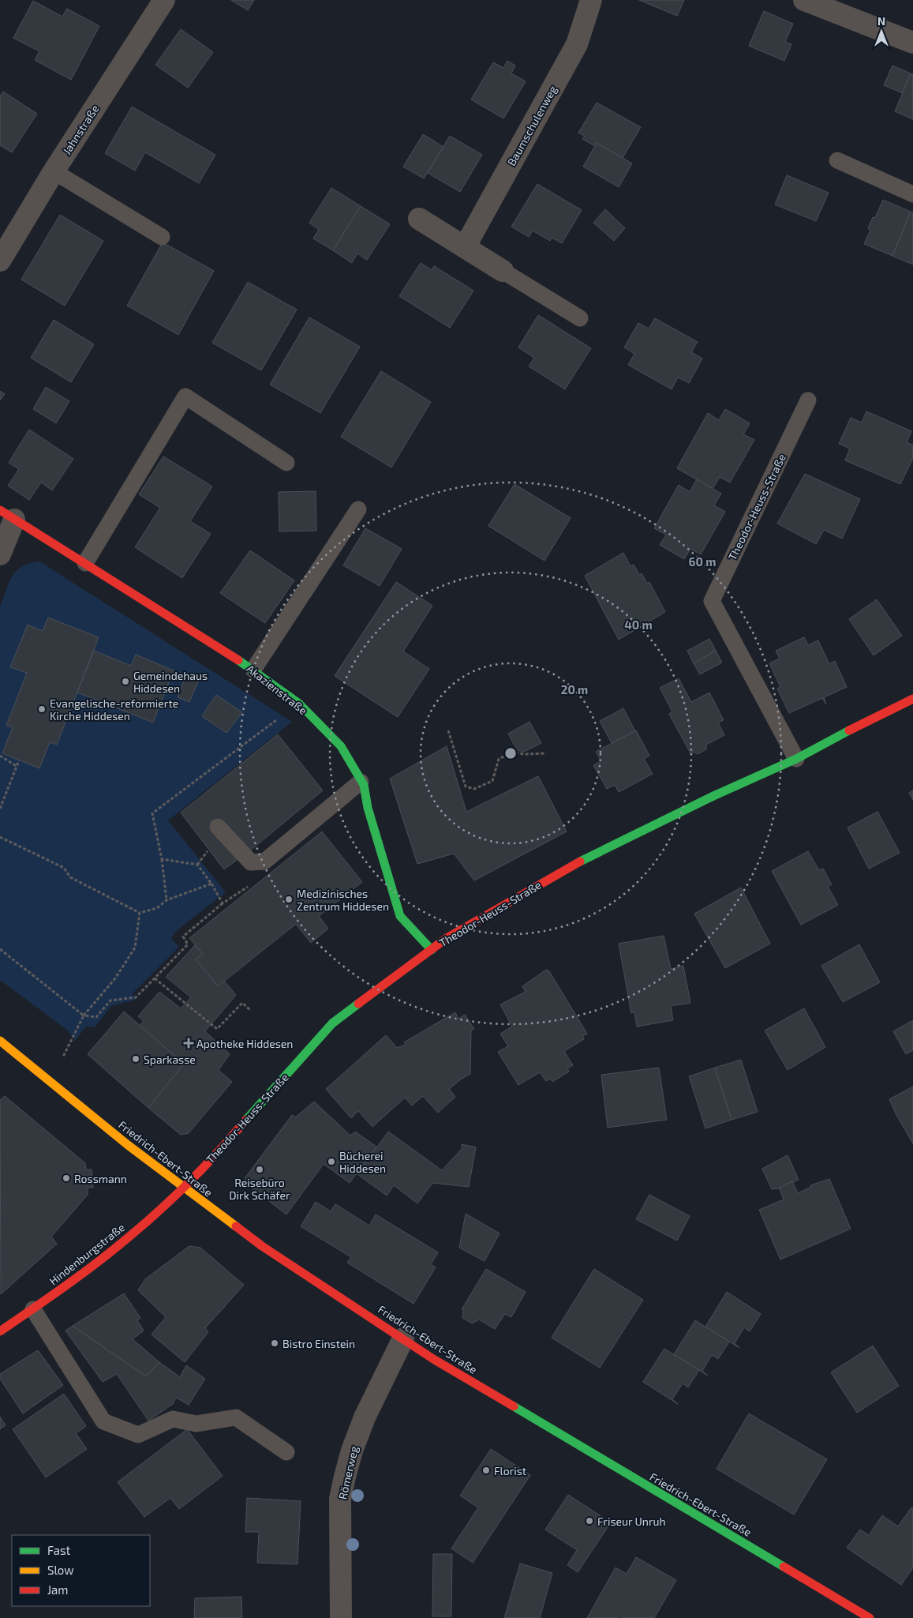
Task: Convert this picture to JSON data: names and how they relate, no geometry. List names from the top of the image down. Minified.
{"streets":{"main road":["Theodor-Heuss-Straße","Akazienstraße","Friedrich-Ebert-Straße","Hindenburgstraße"],"street":["Baumschulenweg","Jahnstraße","Römerweg"]},"crossings":[["Theodor-Heuss-Straße","Akazienstraße"],["Theodor-Heuss-Straße","Friedrich-Ebert-Straße"],["Theodor-Heuss-Straße","Hindenburgstraße"],["Friedrich-Ebert-Straße","Hindenburgstraße"],["Friedrich-Ebert-Straße","Römerweg"]],"places":{"other":["Gemeindehaus Hiddesen","Evangelische-reformierte Kirche Hiddesen","Medizinisches Zentrum Hiddesen","Sparkasse","Bücherei Hiddesen","Reisebüro Dirk Schäfer","Rossmann","Bistro Einstein","Florist","Friseur Unruh"],"health":["Apotheke Hiddesen"]},"legend":["Fast","Slow","Jam"],"north":"top","rings":["60 m","40 m","20 m"]}
